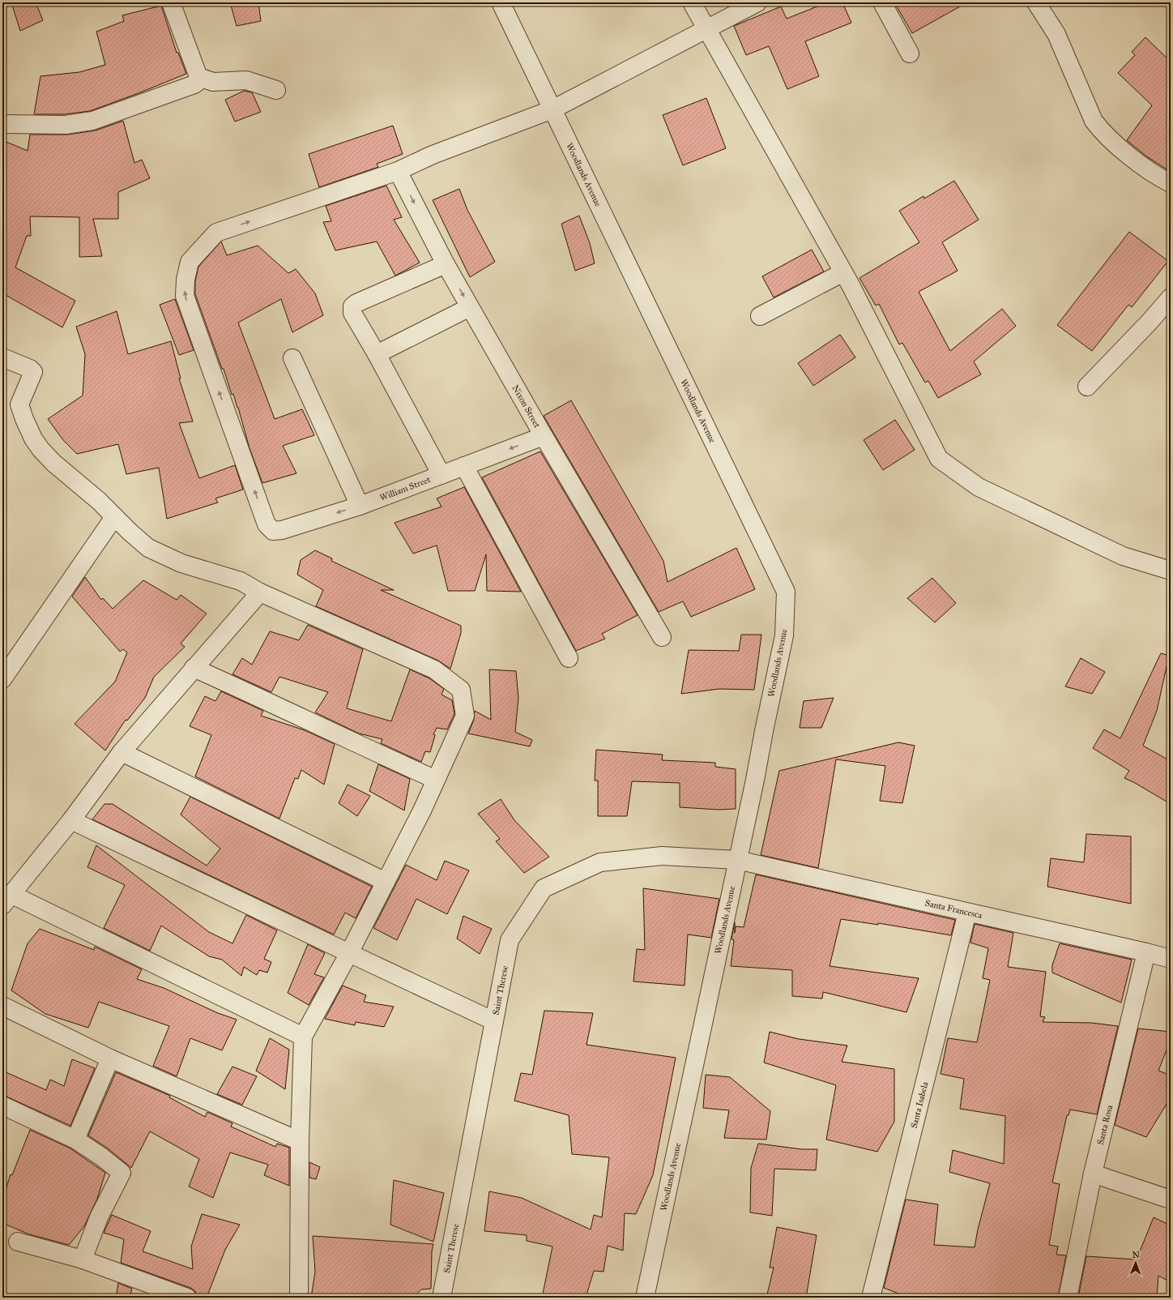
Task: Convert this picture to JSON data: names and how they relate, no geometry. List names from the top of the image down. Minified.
{"streets":{"street":["Woodlands Avenue","Nixon Street","William Street","Santa Francesca","Saint Therese","Santa Isabela","Santa Rosa"]},"crossings":[["Woodlands Avenue","Santa Francesca"],["Woodlands Avenue","Saint Therese"],["Nixon Street","William Street"],["Santa Francesca","Saint Therese"],["Santa Francesca","Santa Isabela"],["Santa Francesca","Santa Rosa"]],"north":"top"}
